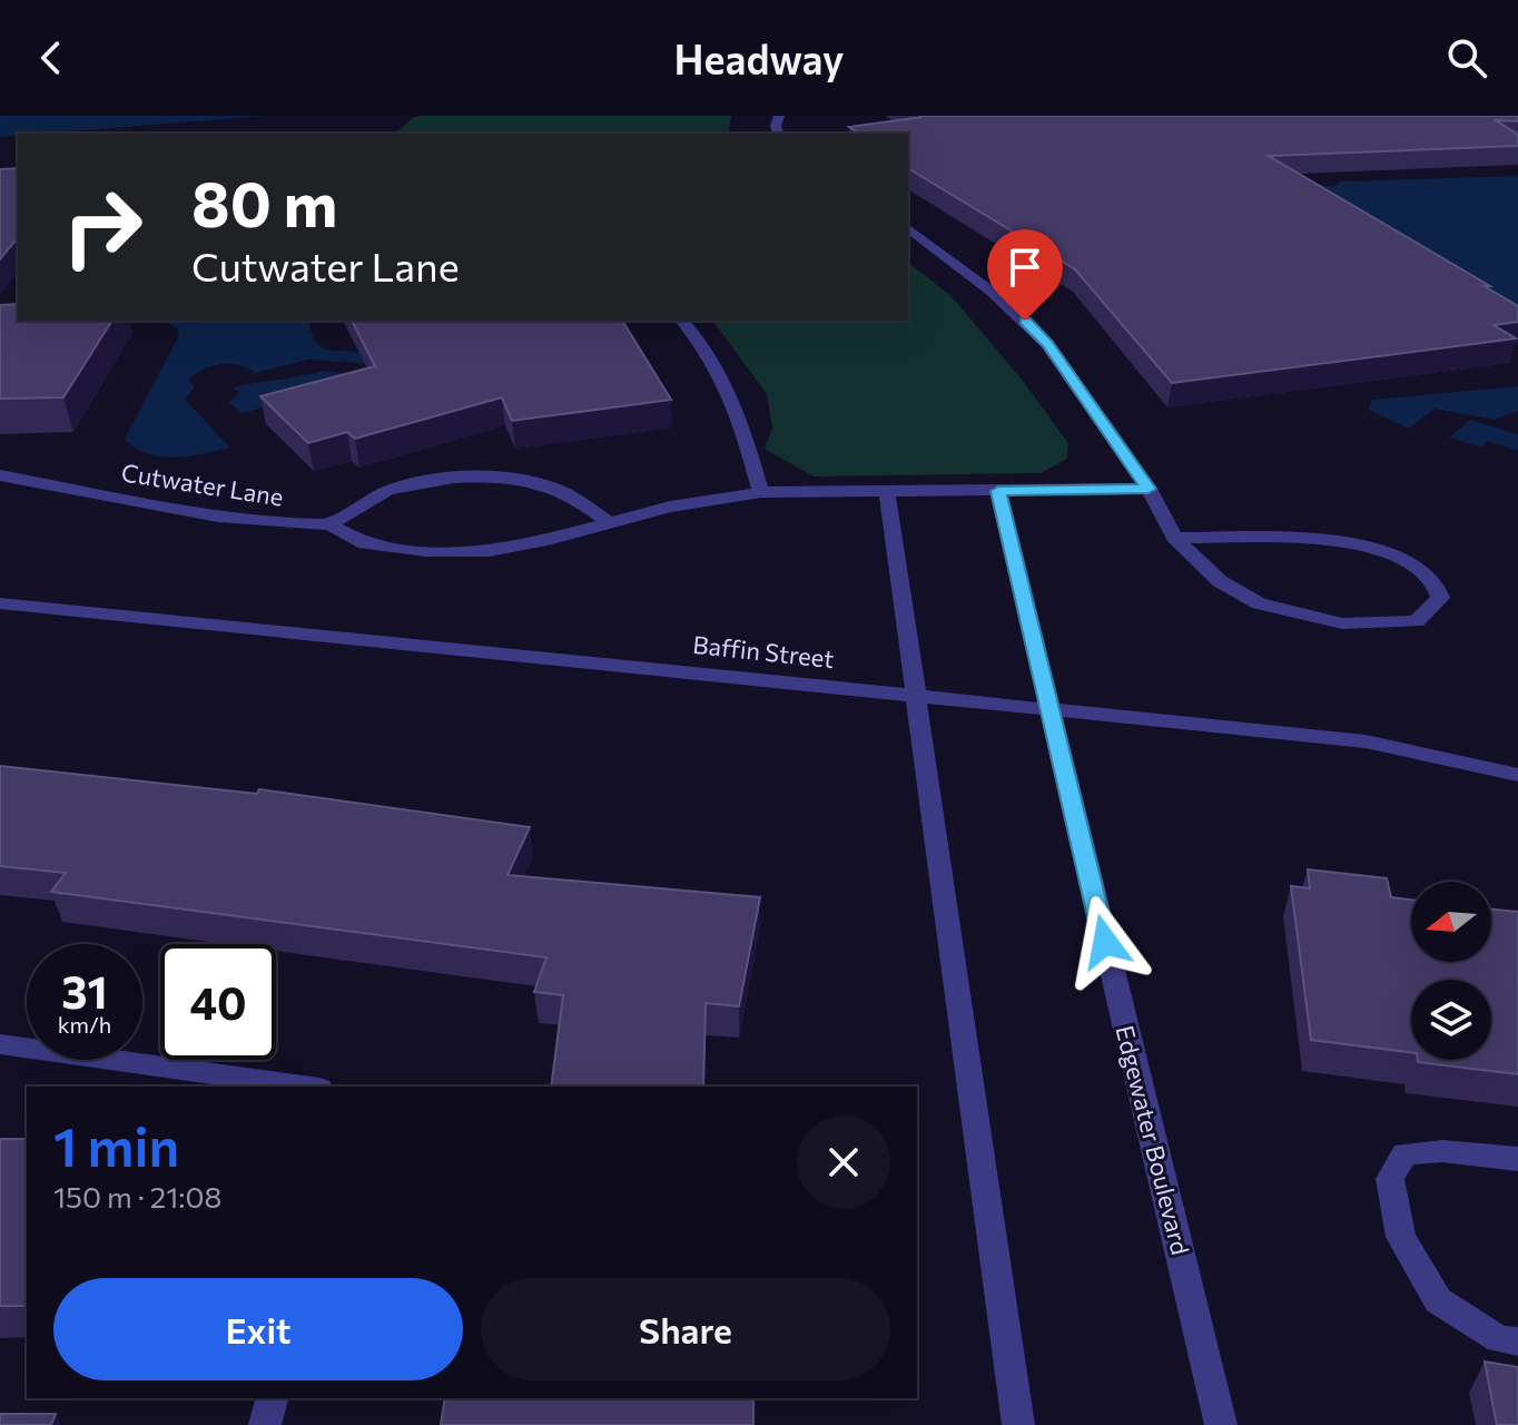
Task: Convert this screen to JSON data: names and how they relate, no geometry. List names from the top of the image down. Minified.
{"streets":{"street":["Cutwater Lane","Baffin Street","Edgewater Boulevard"]},"crossings":[["Cutwater Lane","Edgewater Boulevard"],["Baffin Street","Edgewater Boulevard"]],"north":"left","page":{"header":"Headway","turn":["80 m","Cutwater Lane"],"speed":"31 km/h","limit":"40","heading":["1 min","150 m · 21:08"],"buttons":["Exit","Share"]}}
